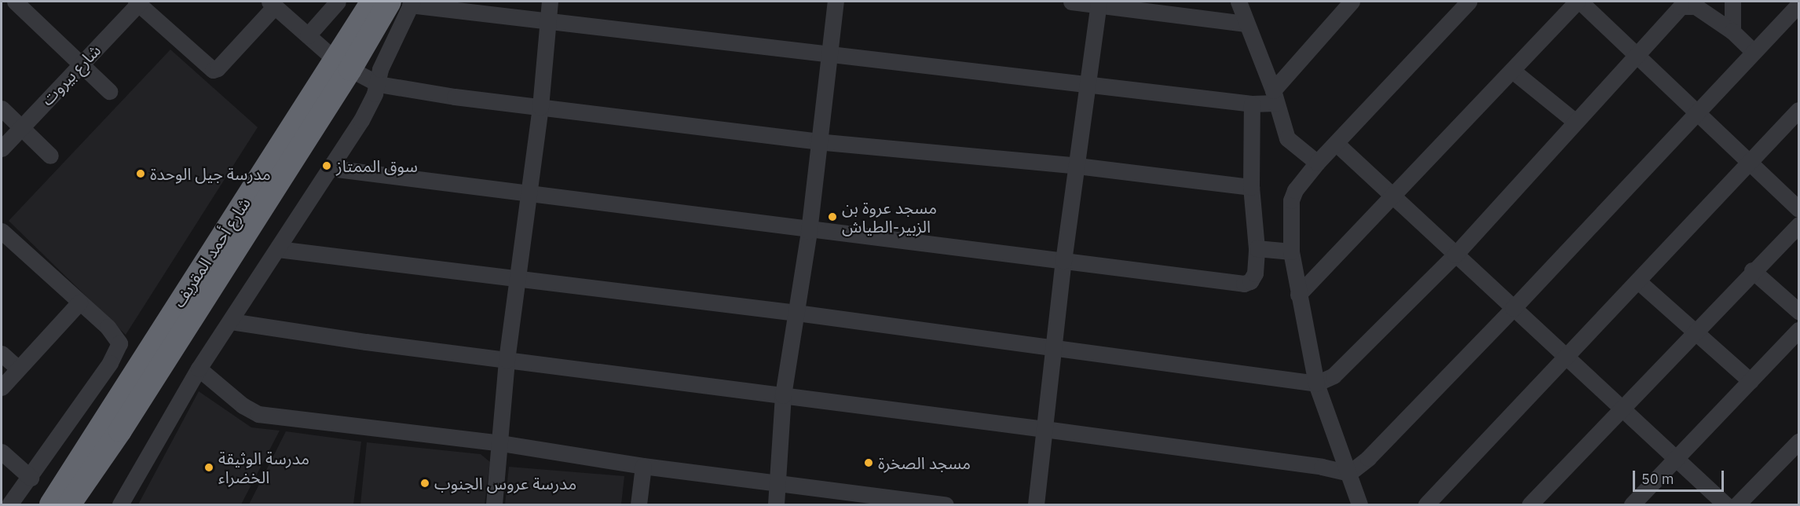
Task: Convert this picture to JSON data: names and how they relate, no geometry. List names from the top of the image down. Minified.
{"streets":{"highway":["شارع أحمد المقريف"],"street":["شارع بيروت"]},"places":["سوق الممتاز","مدرسة جيل الوحدة","مسجد عروة بن الزبير-الطياش","مسجد الصخرة","مدرسة الوثيقة الخضراء","مدرسة عروس الجنوب"],"scale_bar":"50 m"}
